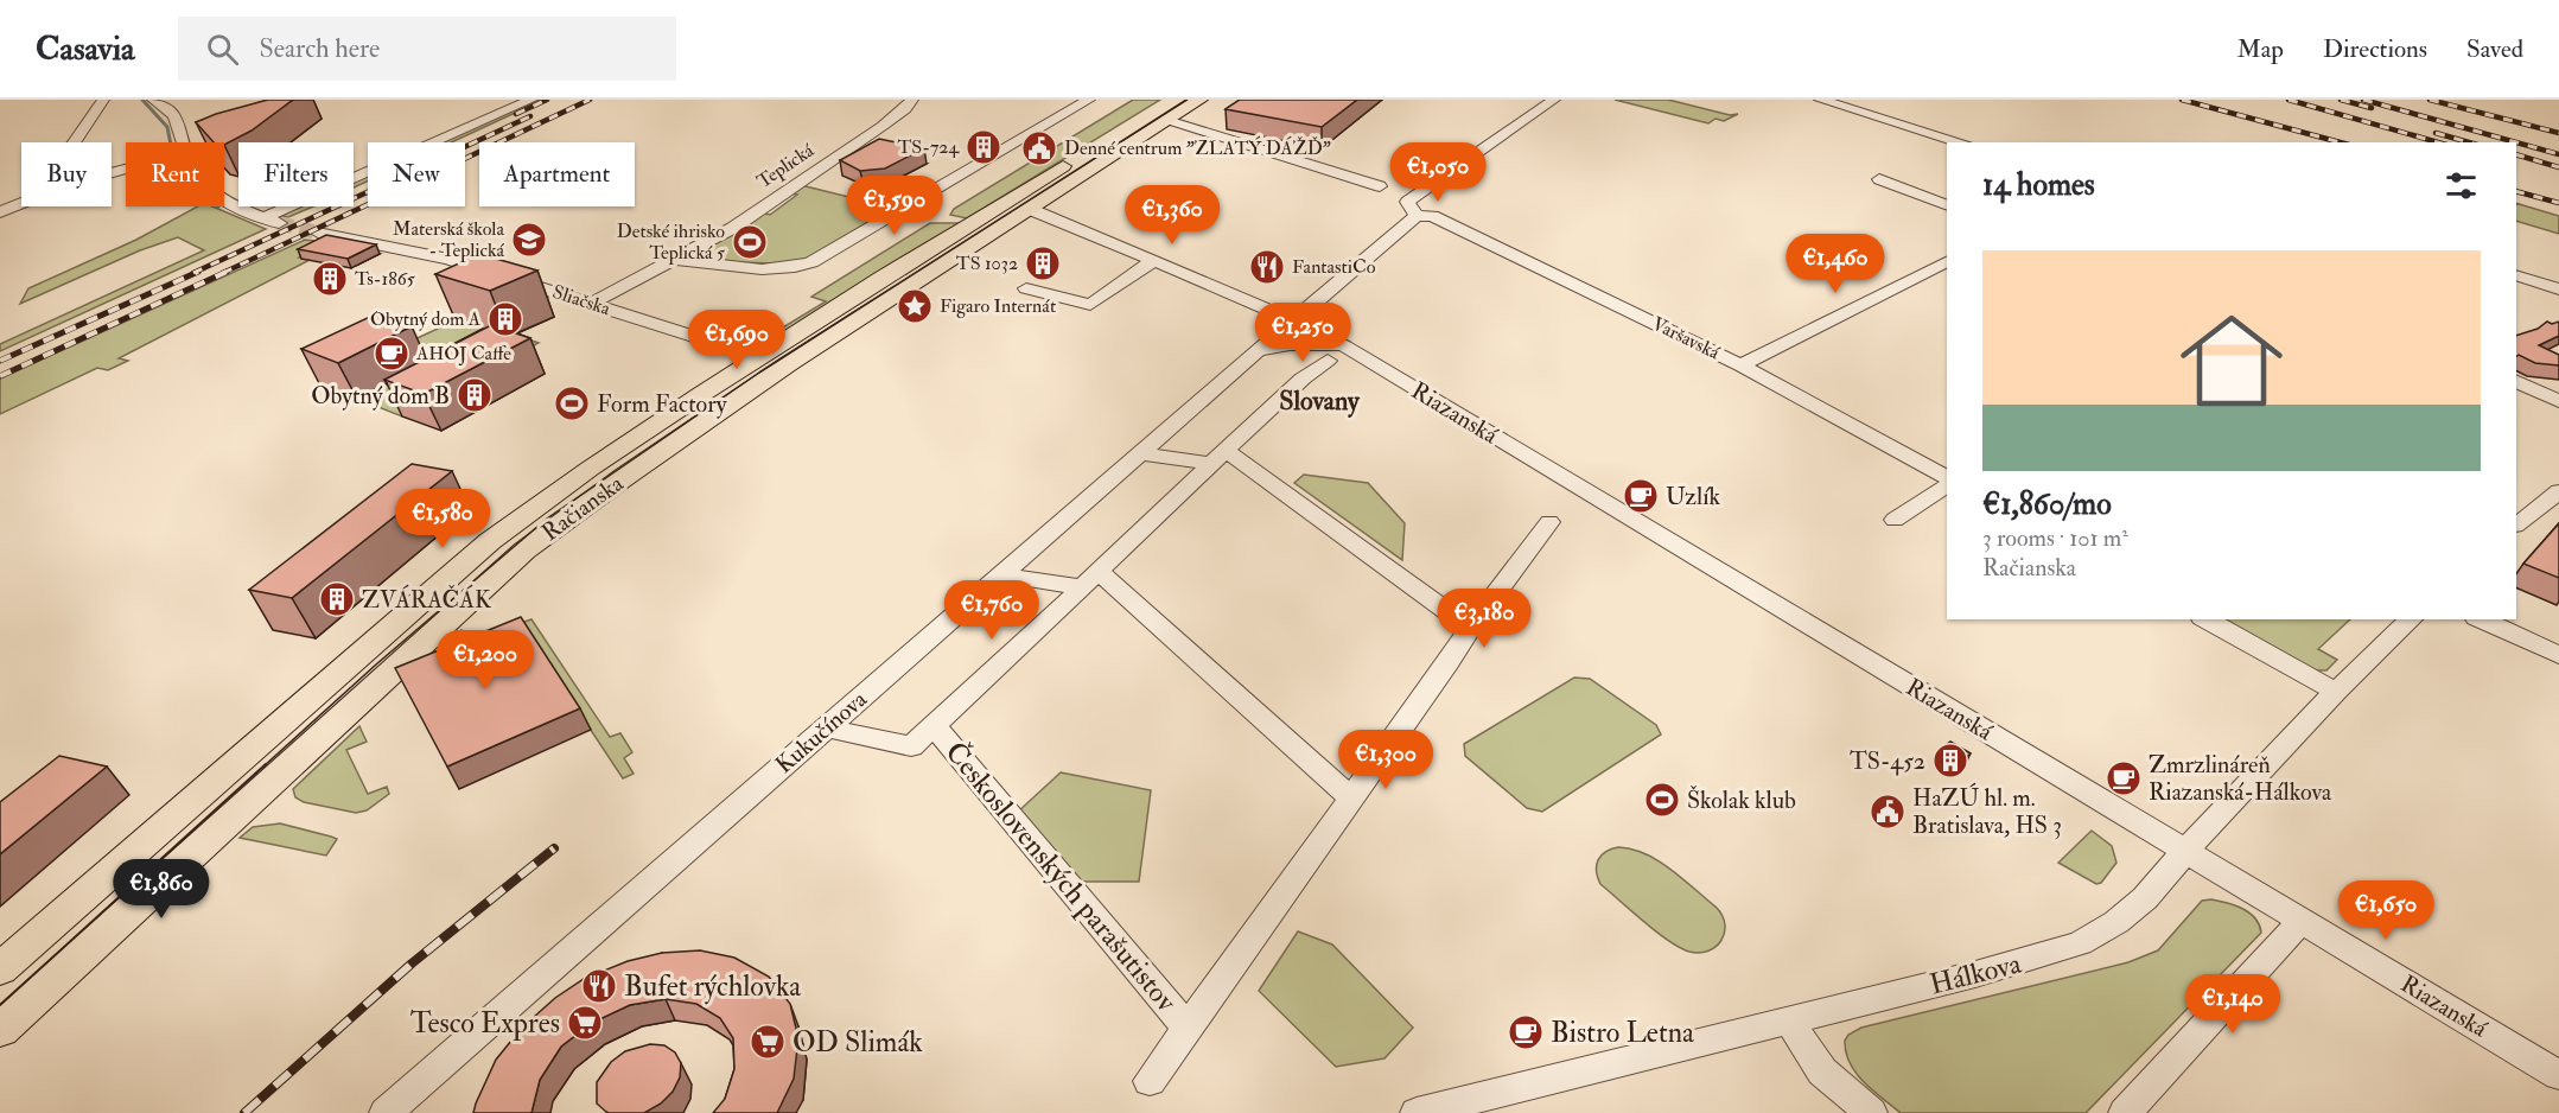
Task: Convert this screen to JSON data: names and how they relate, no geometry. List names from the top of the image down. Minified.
{"streets":{"main road":["Račianska"],"street":["Teplická","Sliačska","Varšavská","Riazanská","Kukučínova","Československých parašutistov","Hálkova"]},"crossings":[["Teplická","Sliačska"],["Sliačska","Račianska"],["Varšavská","Kukučínova"],["Riazanská","Račianska"],["Riazanská","Kukučínova"],["Riazanská","Hálkova"]],"districts":["Slovany"],"places":{"building":["TS-724","TS 1032","Ts-1865","Obytný dom A","Obytný dom B","ZVÁRAČÁK","TS-452"],"public building":["Denné centrum \"ZLATÝ DÁŽĎ\"","HaZÚ hl. m. Bratislava, HS 3"],"school or university":["Materská škola - Teplická"],"sports":["Detské ihrisko Teplická 5","Form Factory","Školak klub"],"restaurant":["FantastiCo","Bufet rýchlovka"],"place":["Figaro Internát"],"cafe":["AHOJ Caffe","Uzlík","Zmrzlináreň Riazanská-Hálkova","Bistro Letna"],"supermarket":["Tesco Expres","OD Slimák"]},"page":{"header":"Casavia","search":"Search here","nav":["Map","Directions","Saved"],"price":["€1,050","€1,590","€1,360","€1,460","€1,250","€1,690","€1,580","€1,760","€3,180","€1,200","€1,300","€1,860","€1,650","€1,140"],"chip":["Buy","Rent","Filters","New","Apartment"],"heading":"14 homes","list":[{"name":"€1,860/mo","note":"3 rooms · 101 m² · Račianska"}]}}
